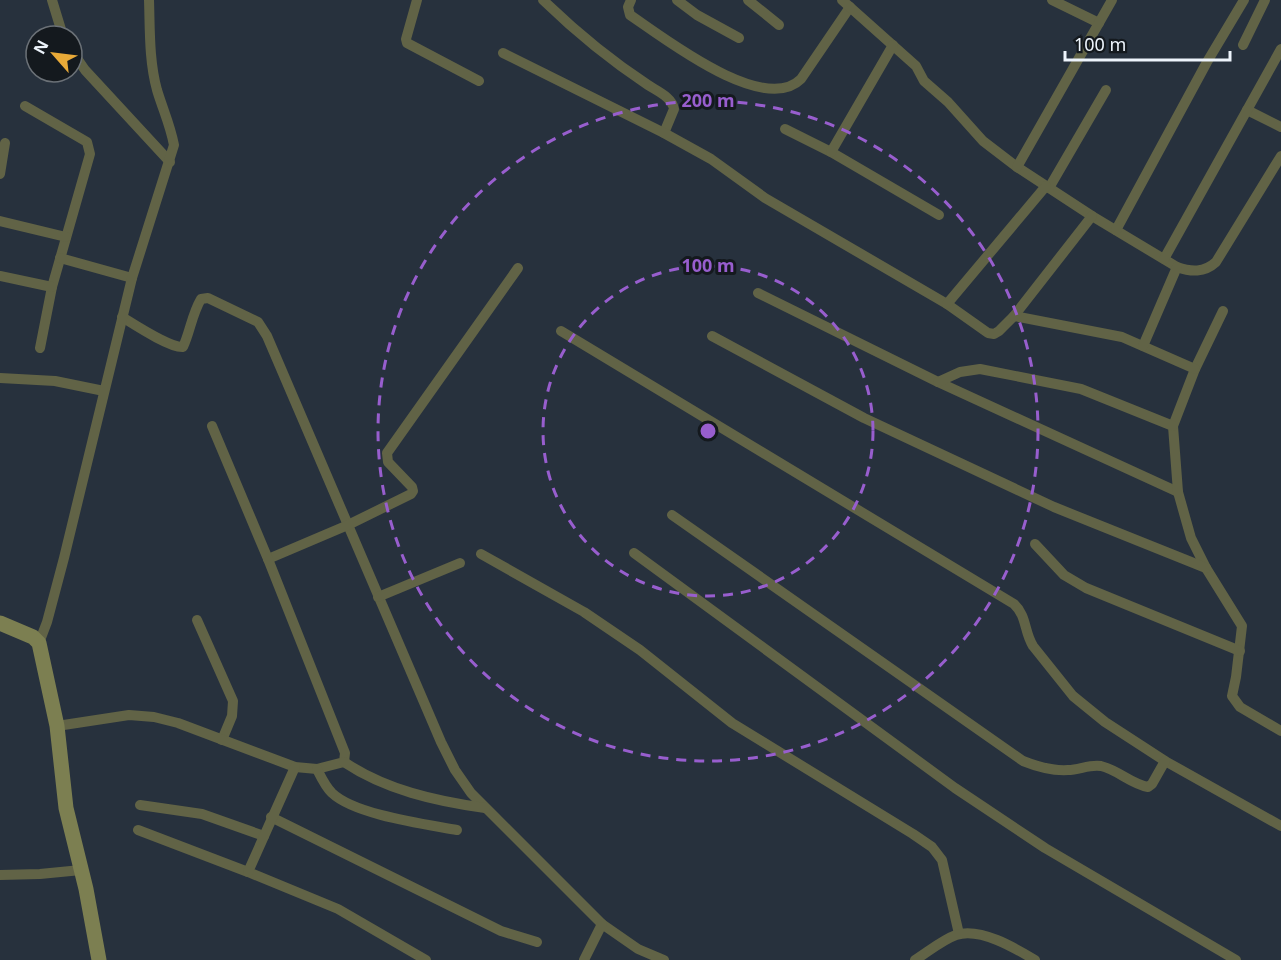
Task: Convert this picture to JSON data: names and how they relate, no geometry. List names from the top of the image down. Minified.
{"scale_bar":"100 m","north":"top left","rings":["200 m","100 m"]}
